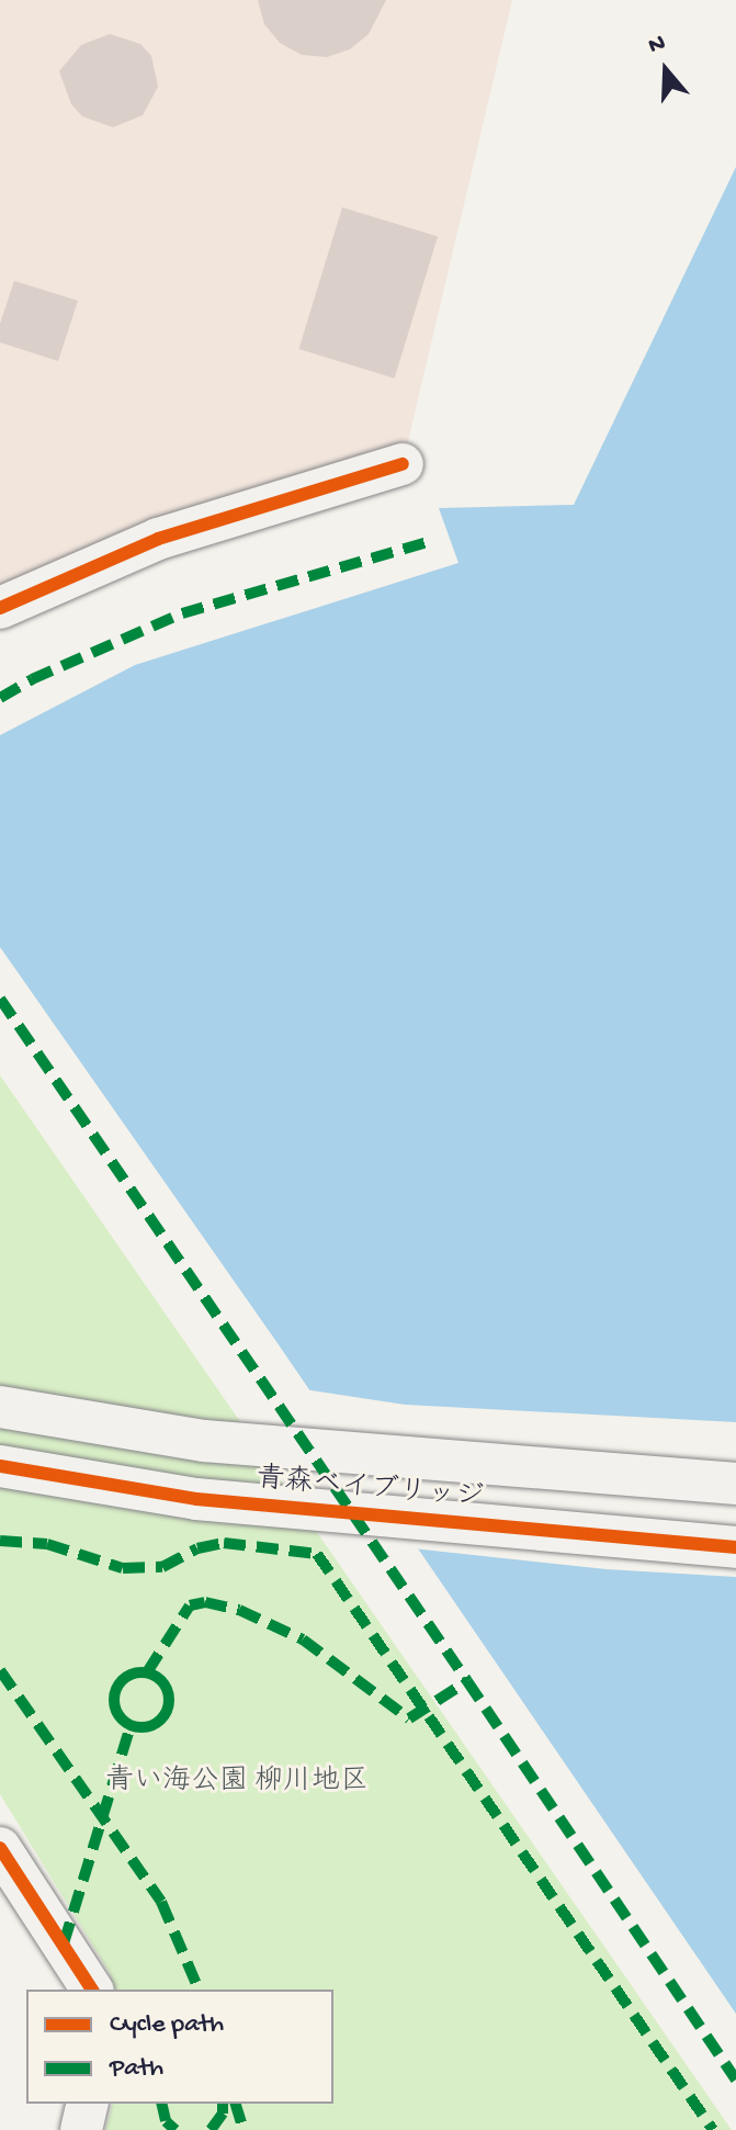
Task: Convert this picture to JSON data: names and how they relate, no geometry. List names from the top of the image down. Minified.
{"streets":{"street":["青森ベイブリッジ"]},"parks":["青い海公園 柳川地区"],"legend":["Cycle path","Path"],"north":"top"}
